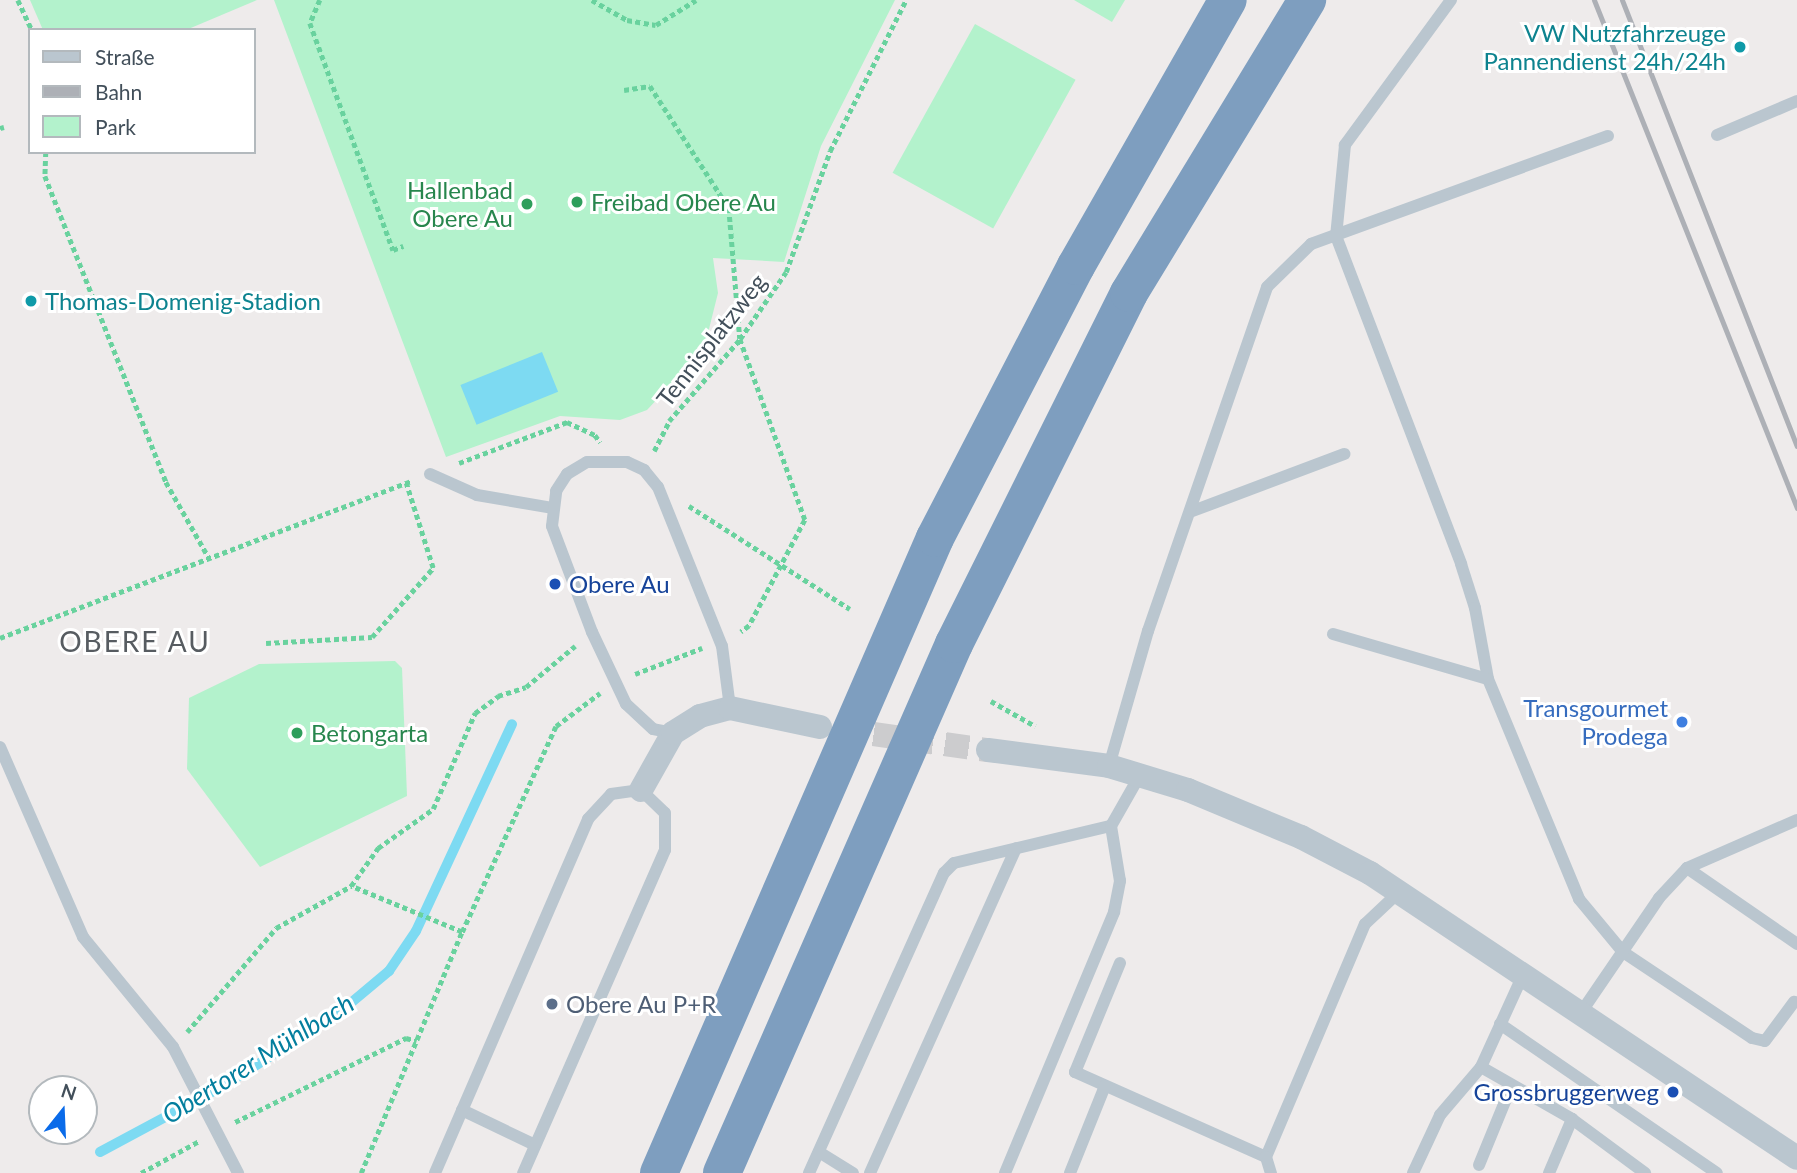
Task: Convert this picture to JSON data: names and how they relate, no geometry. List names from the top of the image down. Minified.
{"streets":{"path":["Tennisplatzweg"]},"districts":["OBERE AU"],"water":["Obertorer Mühlbach"],"places":["VW Nutzfahrzeuge Pannendienst 24h/24h","Freibad Obere Au","Hallenbad Obere Au","Thomas-Domenig-Stadion","Obere Au","Transgourmet Prodega","Betongarta","Obere Au P+R","Grossbruggerweg"],"legend":["Straße","Bahn","Park"],"north":"top"}
